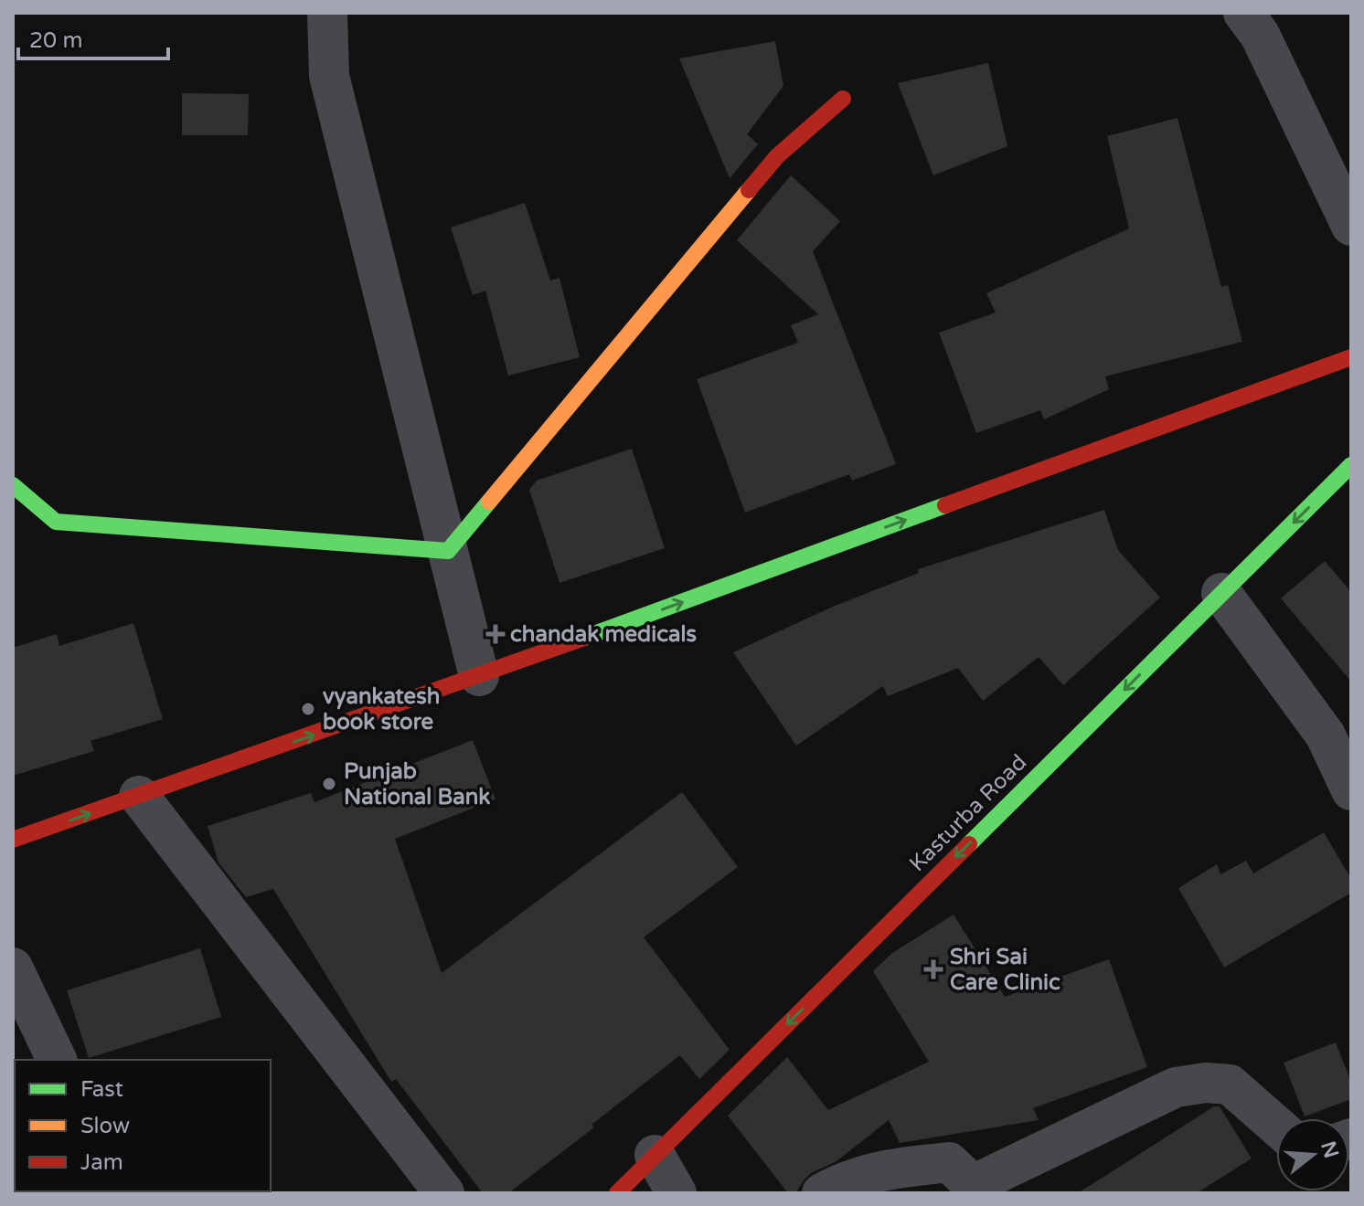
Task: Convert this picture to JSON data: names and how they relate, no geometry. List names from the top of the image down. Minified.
{"streets":{"main road":["Kasturba Road"]},"one_way":["Kasturba Road"],"places":{"health":["chandak medicals","Shri Sai Care Clinic"],"other":["vyankatesh book store","Punjab National Bank"]},"legend":["Fast","Slow","Jam"],"scale_bar":"20 m","north":"right"}
